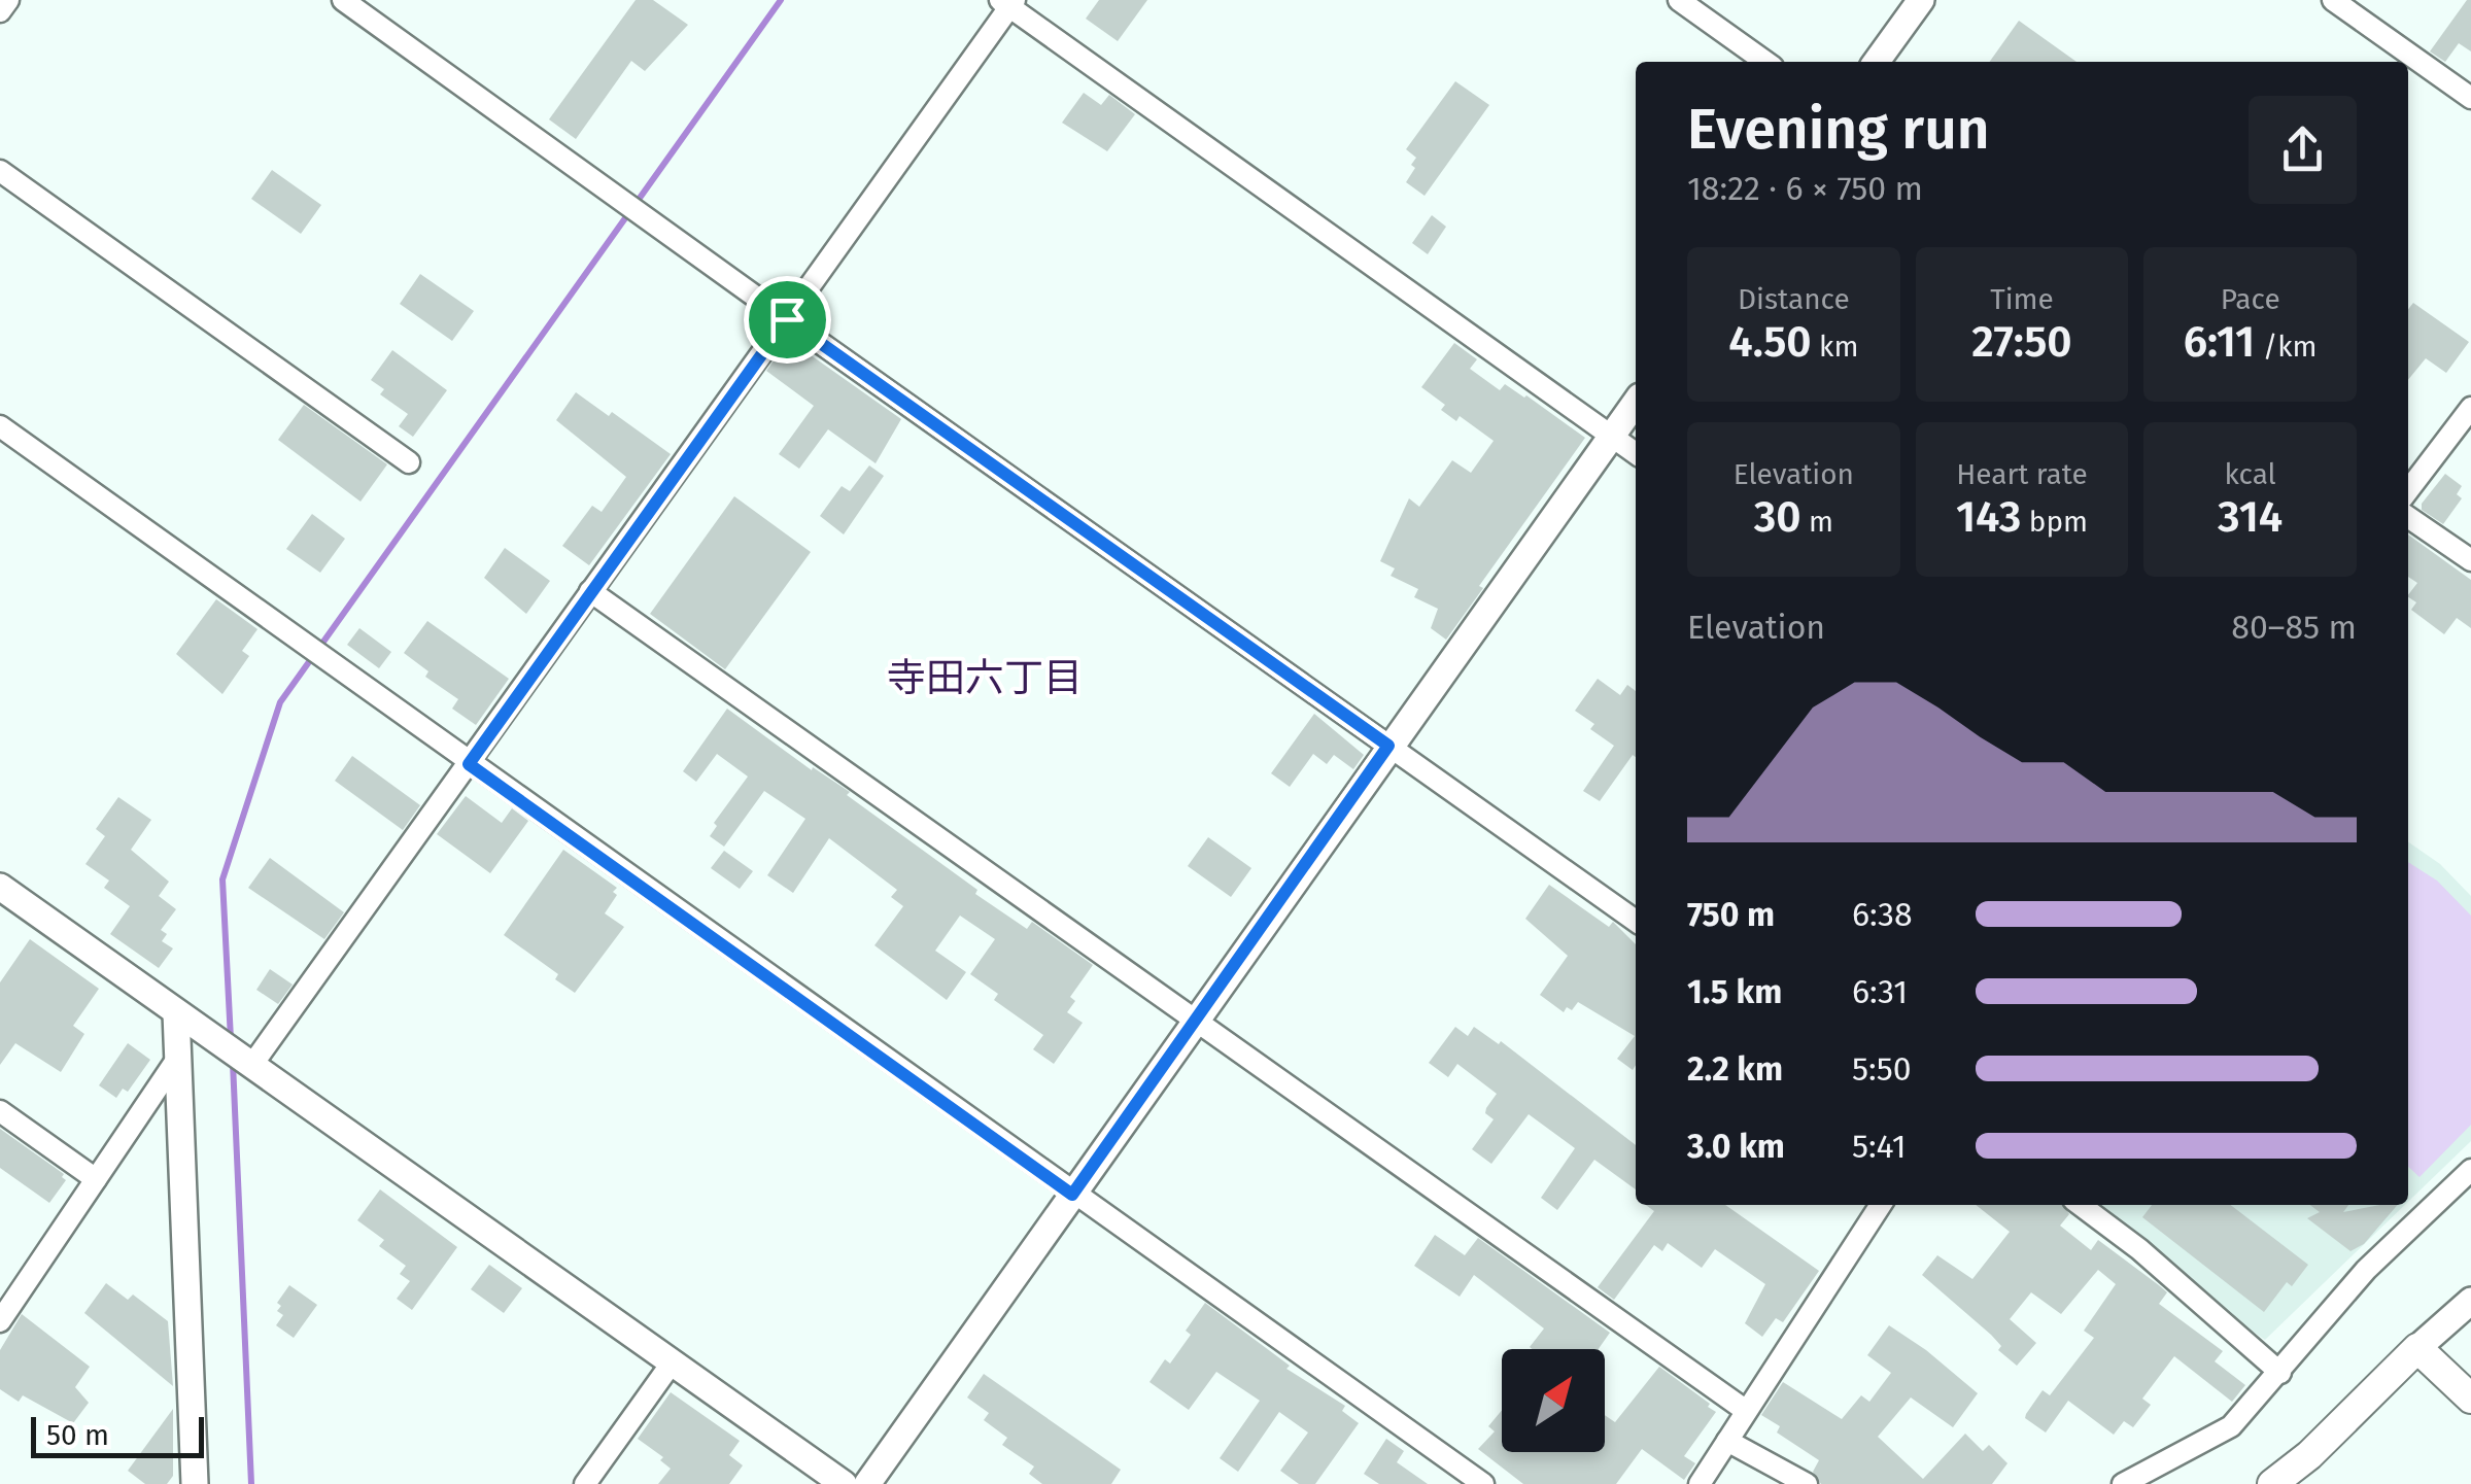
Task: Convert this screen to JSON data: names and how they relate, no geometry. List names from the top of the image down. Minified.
{"districts":["寺田六丁目"],"scale_bar":"50 m","north":"top right","page":{"heading":["Evening run","18:22 · 6 × 750 m"],"stats":[["Distance","4.50 km"],["Time","27:50"],["Pace","6:11 /km"],["Elevation","30 m"],["Heart rate","143 bpm"],["kcal","314"]],"chart":["Elevation","80–85 m"],"list":[{"name":"750 m","note":"6:38"},{"name":"1.5 km","note":"6:31"},{"name":"2.2 km","note":"5:50"},{"name":"3.0 km","note":"5:41"}],"scale":"50 m"}}
